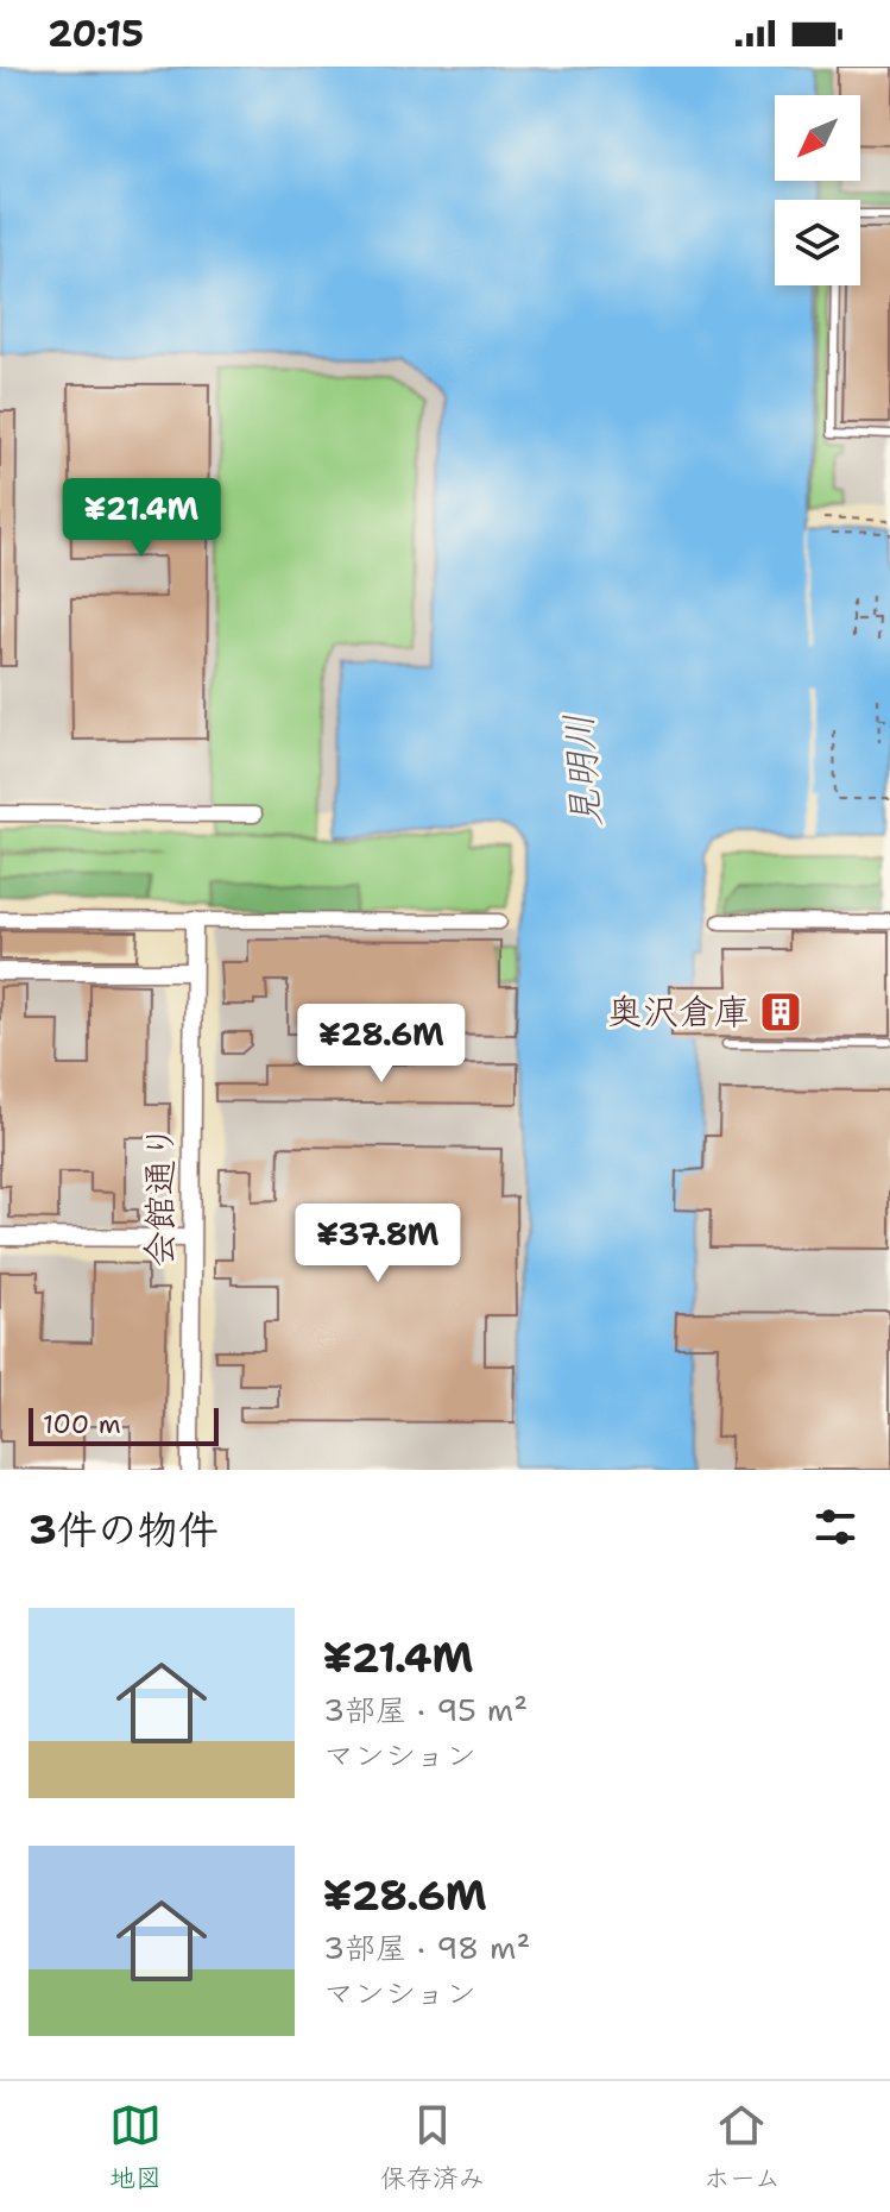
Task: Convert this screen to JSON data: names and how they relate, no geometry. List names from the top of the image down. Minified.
{"streets":{"street":["会館通り"]},"water":["見明川"],"places":{"building":["奥沢倉庫"]},"scale_bar":"100 m","north":"bottom left","page":{"status":"20:15","price":["¥21.4M","¥28.6M","¥37.8M"],"scale":"100 m","heading":"3件の物件","list":[{"name":"¥21.4M","note":"3部屋 · 95 m² · マンション"},{"name":"¥28.6M","note":"3部屋 · 98 m² · マンション"}],"tabs":["地図","保存済み","ホーム"]}}
